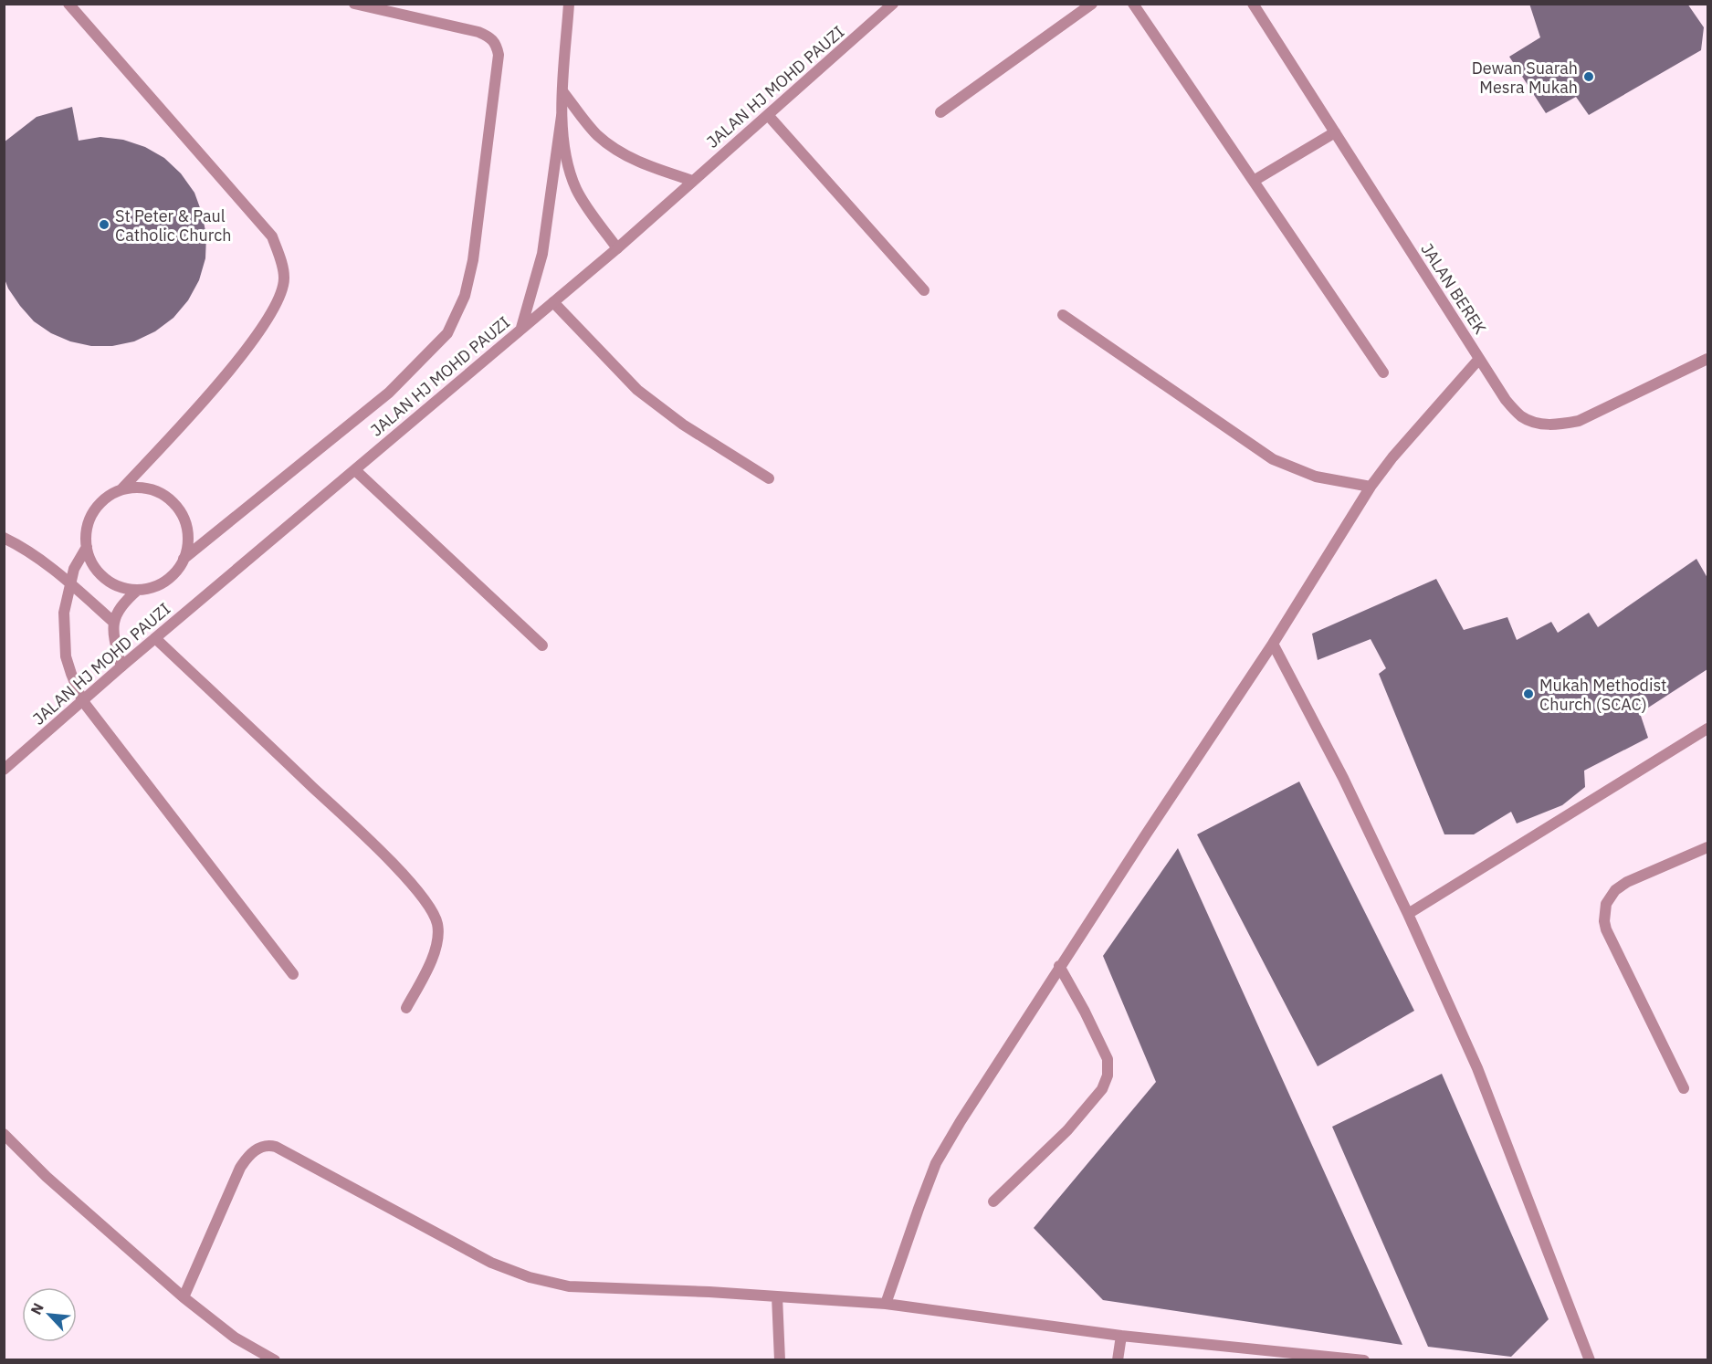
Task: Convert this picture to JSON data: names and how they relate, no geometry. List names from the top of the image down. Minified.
{"streets":{"street":["JALAN HJ MOHD PAUZI","JALAN BEREK"]},"places":["Dewan Suarah Mesra Mukah","St Peter & Paul Catholic Church","Mukah Methodist Church (SCAC)"],"north":"top left"}
